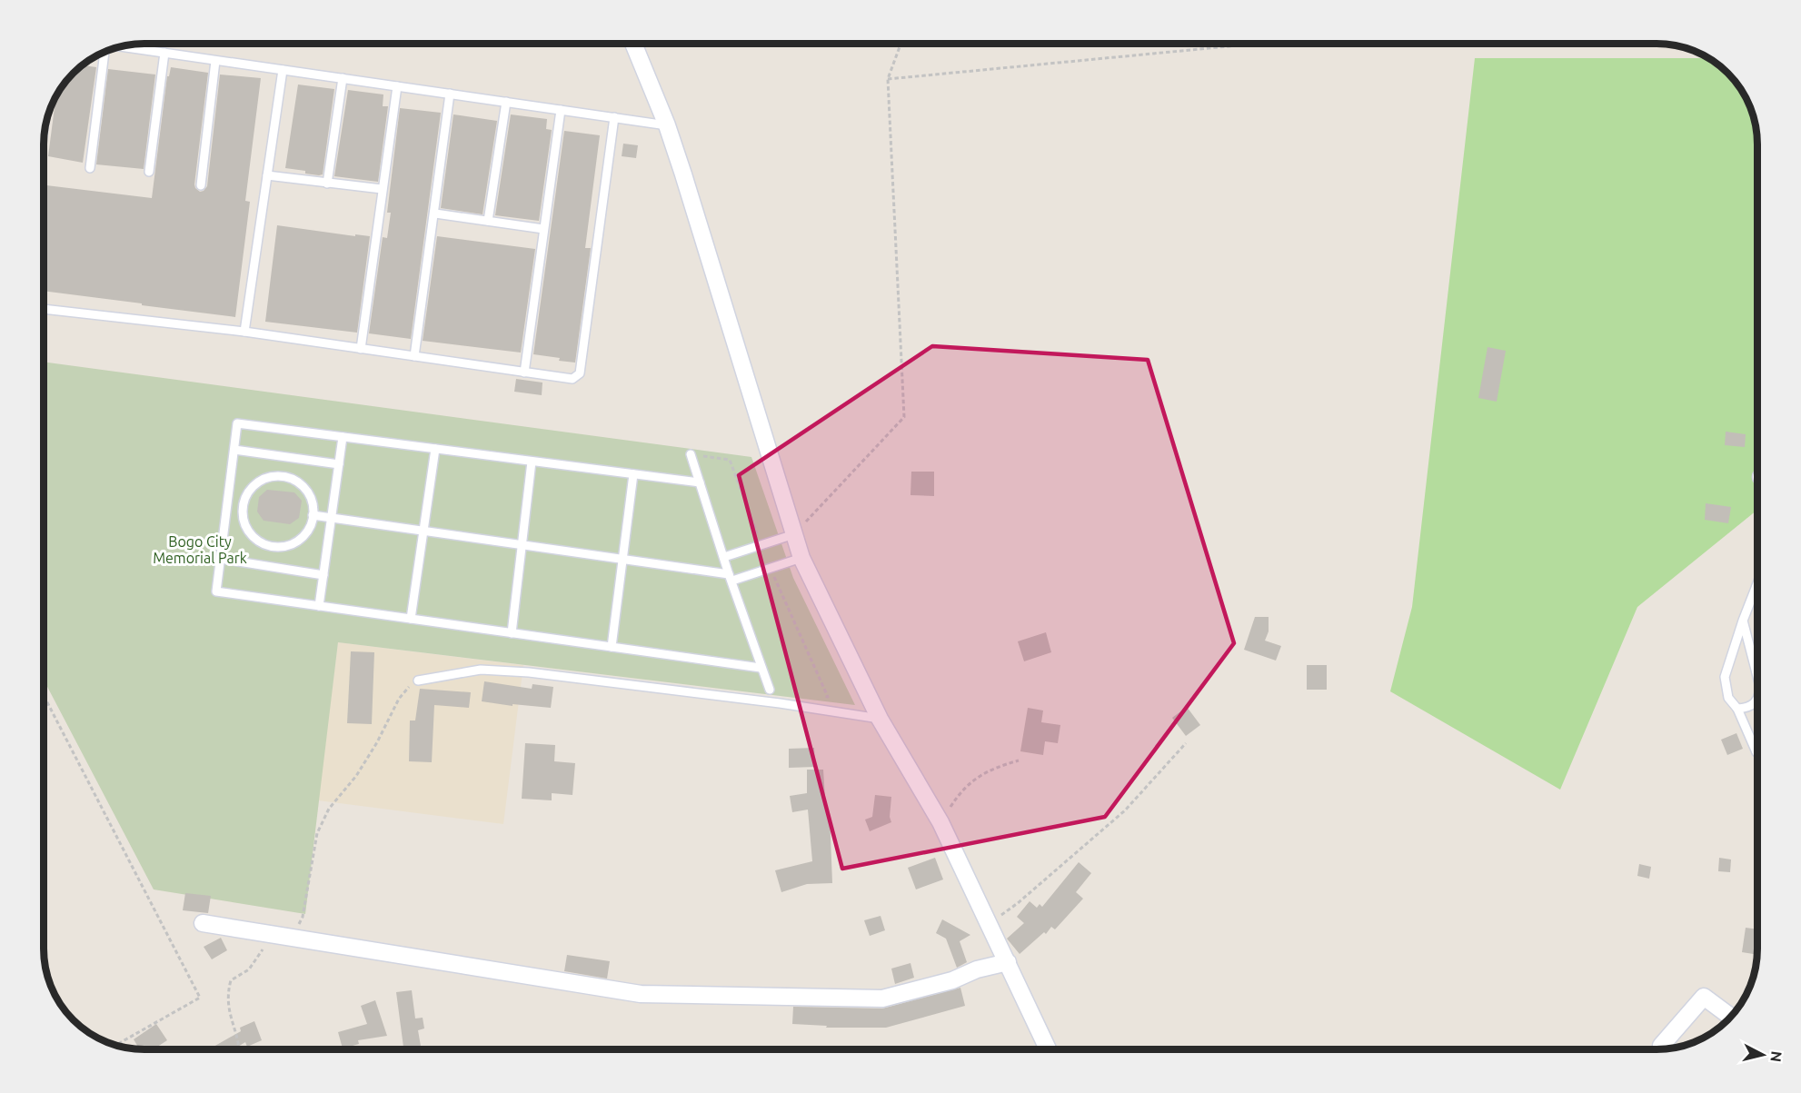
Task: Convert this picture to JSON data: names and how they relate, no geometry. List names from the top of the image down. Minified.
{"parks":["Bogo City Memorial Park"],"north":"right"}
